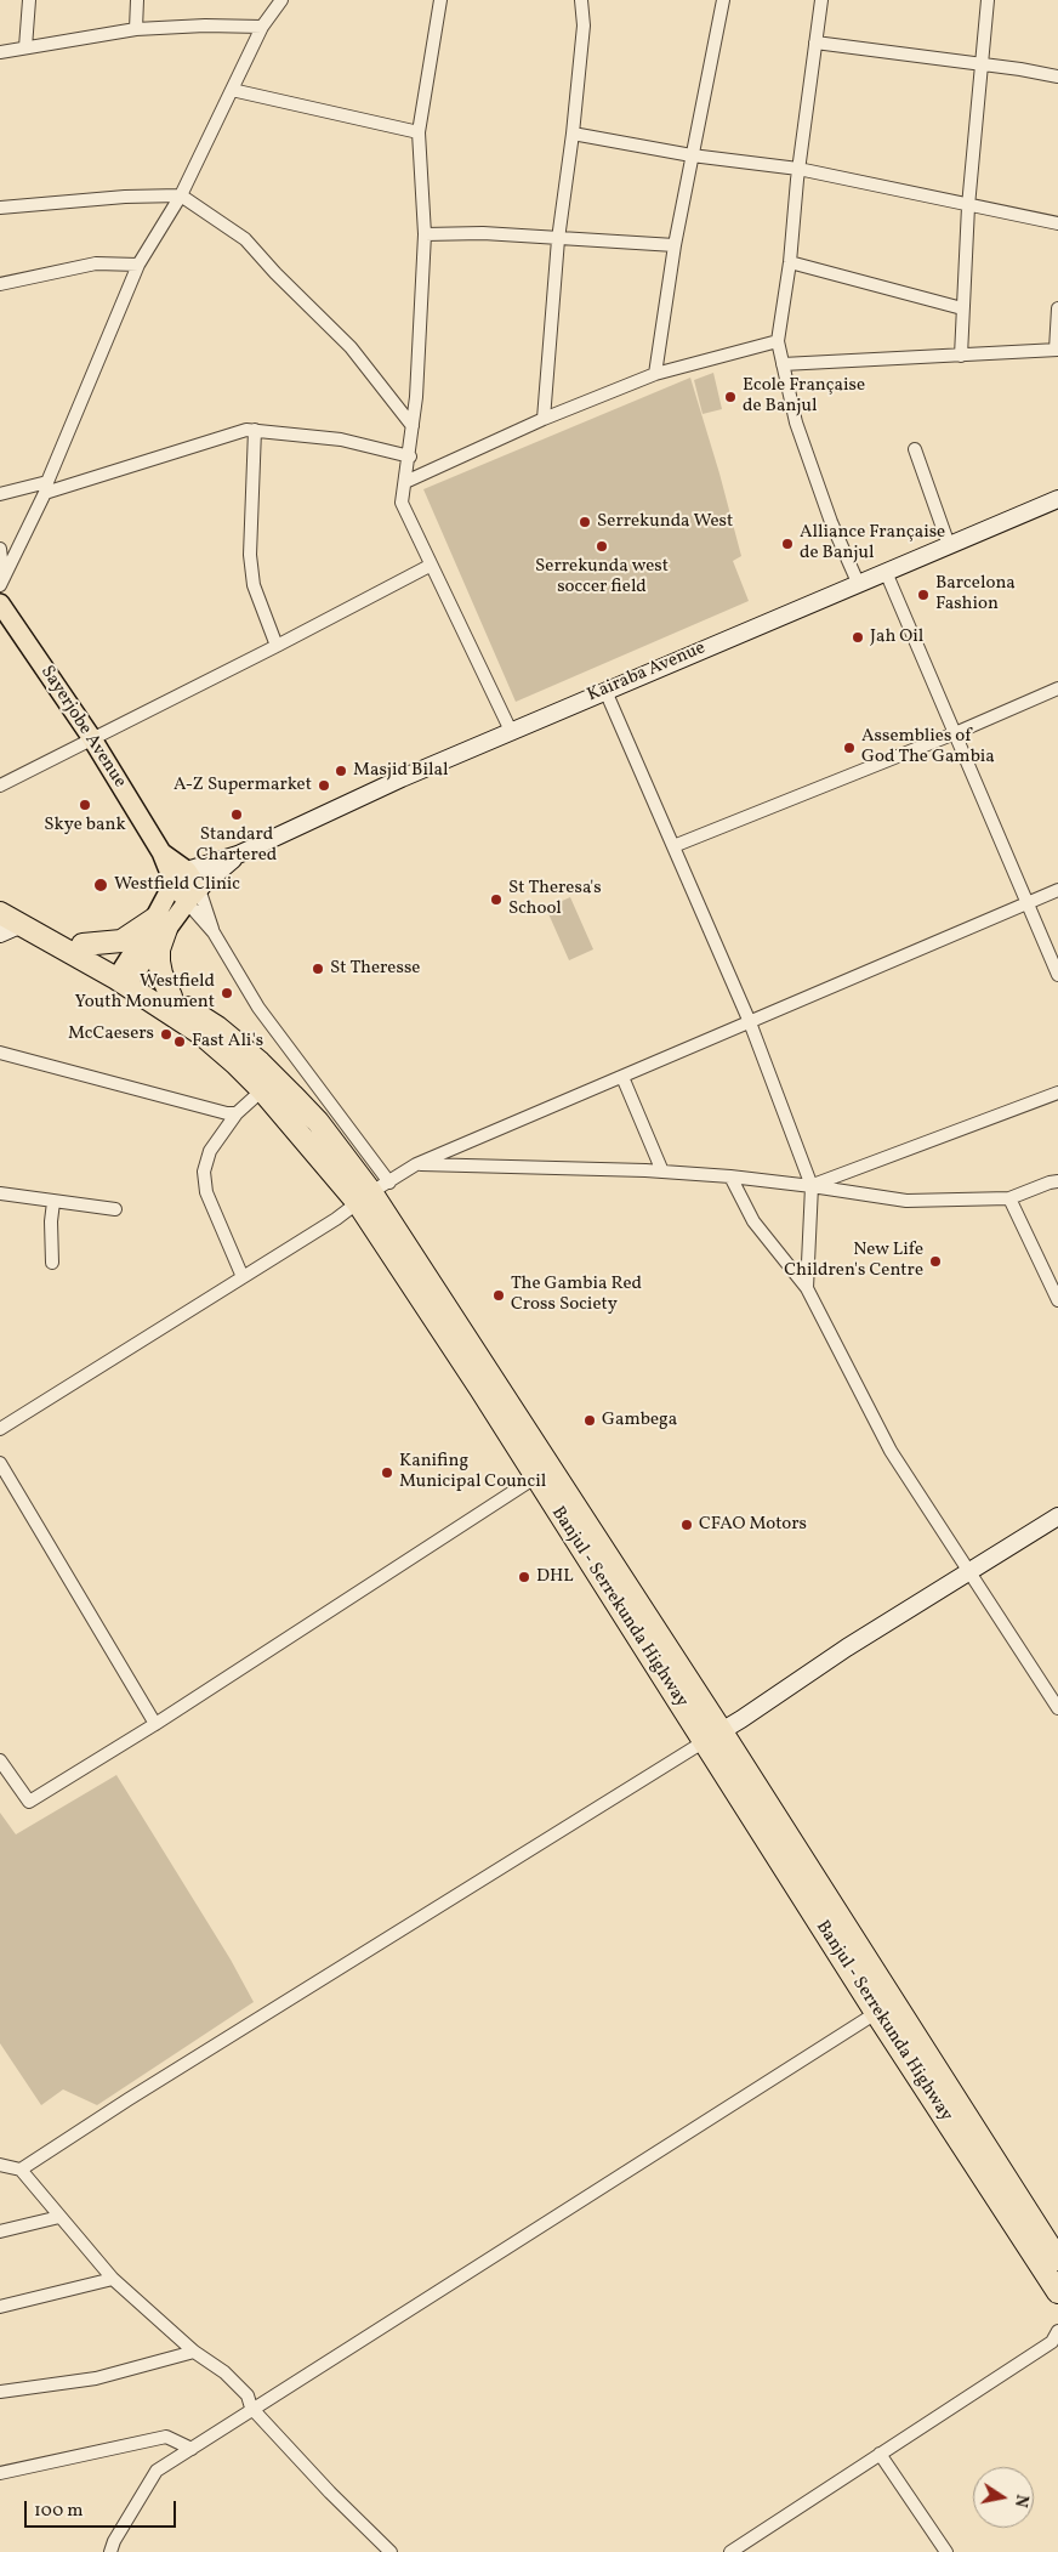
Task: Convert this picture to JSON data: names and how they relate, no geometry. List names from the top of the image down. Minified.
{"streets":{"highway":["Banjul - Serrekunda Highway"],"main road":["Kairaba Avenue","Sayerjobe Avenue"]},"crossings":[["Kairaba Avenue","Sayerjobe Avenue"],["Kairaba Avenue","Banjul - Serrekunda Highway"]],"places":["Ecole Française de Banjul","Serrekunda West","Alliance Française de Banjul","Serrekunda west soccer field","Barcelona Fashion","Jah Oil","Assemblies of God The Gambia","Masjid Bilal","A-Z Supermarket","Skye bank","Standard Chartered","Westfield Clinic","St Theresa's School","St Theresse","Westfield Youth Monument","McCaesers","Fast Ali's","New Life Children's Centre","The Gambia Red Cross Society","Gambega","Kanifing Municipal Council","CFAO Motors","DHL"],"scale_bar":"100 m","north":"right"}
